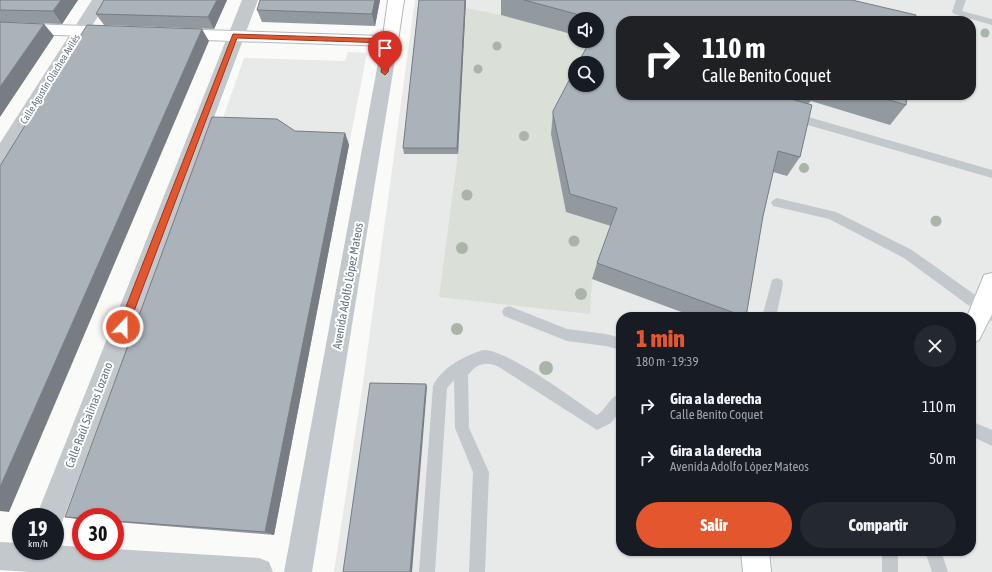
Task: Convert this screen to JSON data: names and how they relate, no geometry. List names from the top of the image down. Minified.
{"streets":{"street":["Calle Agustín Olachea Avilés","Avenida Adolfo López Mateos","Calle Raúl Salinas Lozano"]},"page":{"turn":["110 m","Calle Benito Coquet"],"heading":["1 min","180 m · 19:39"],"list":[{"name":"Gira a la derecha","note":"Calle Benito Coquet","value":"110 m"},{"name":"Gira a la derecha","note":"Avenida Adolfo López Mateos","value":"50 m"}],"buttons":["Salir","Compartir"],"speed":"19 km/h","limit":"30"}}
